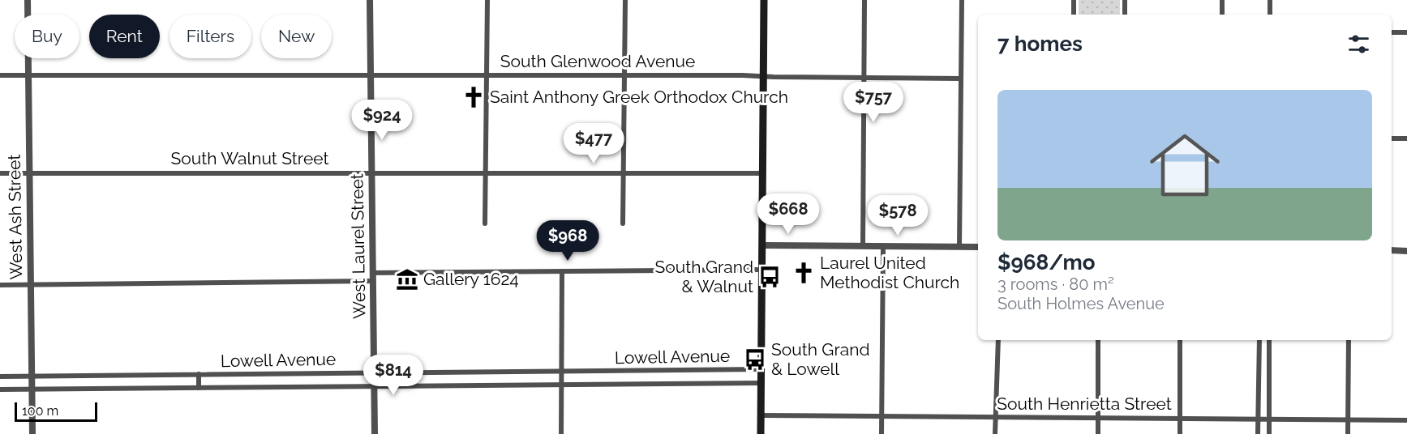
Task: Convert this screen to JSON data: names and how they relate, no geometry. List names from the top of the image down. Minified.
{"streets":{"street":["South Glenwood Avenue","South Walnut Street","West Ash Street","West Laurel Street","Lowell Avenue","South Henrietta Street"]},"crossings":[["South Glenwood Avenue","West Ash Street"],["South Glenwood Avenue","West Laurel Street"],["South Walnut Street","West Ash Street"],["South Walnut Street","West Laurel Street"],["West Ash Street","Lowell Avenue"],["West Laurel Street","Lowell Avenue"]],"places":{"church":["Saint Anthony Greek Orthodox Church","Laurel United Methodist Church"],"bus stop":["South Grand & Walnut","South Grand & Lowell"],"museum":["Gallery 1624"]},"scale_bar":"100 m","page":{"chip":["Buy","Rent","Filters","New"],"heading":"7 homes","list":[{"name":"$968/mo","note":"3 rooms · 80 m² · South Holmes Avenue"}],"price":["$757","$924","$477","$668","$578","$968","$814"],"scale":"100 m"}}
